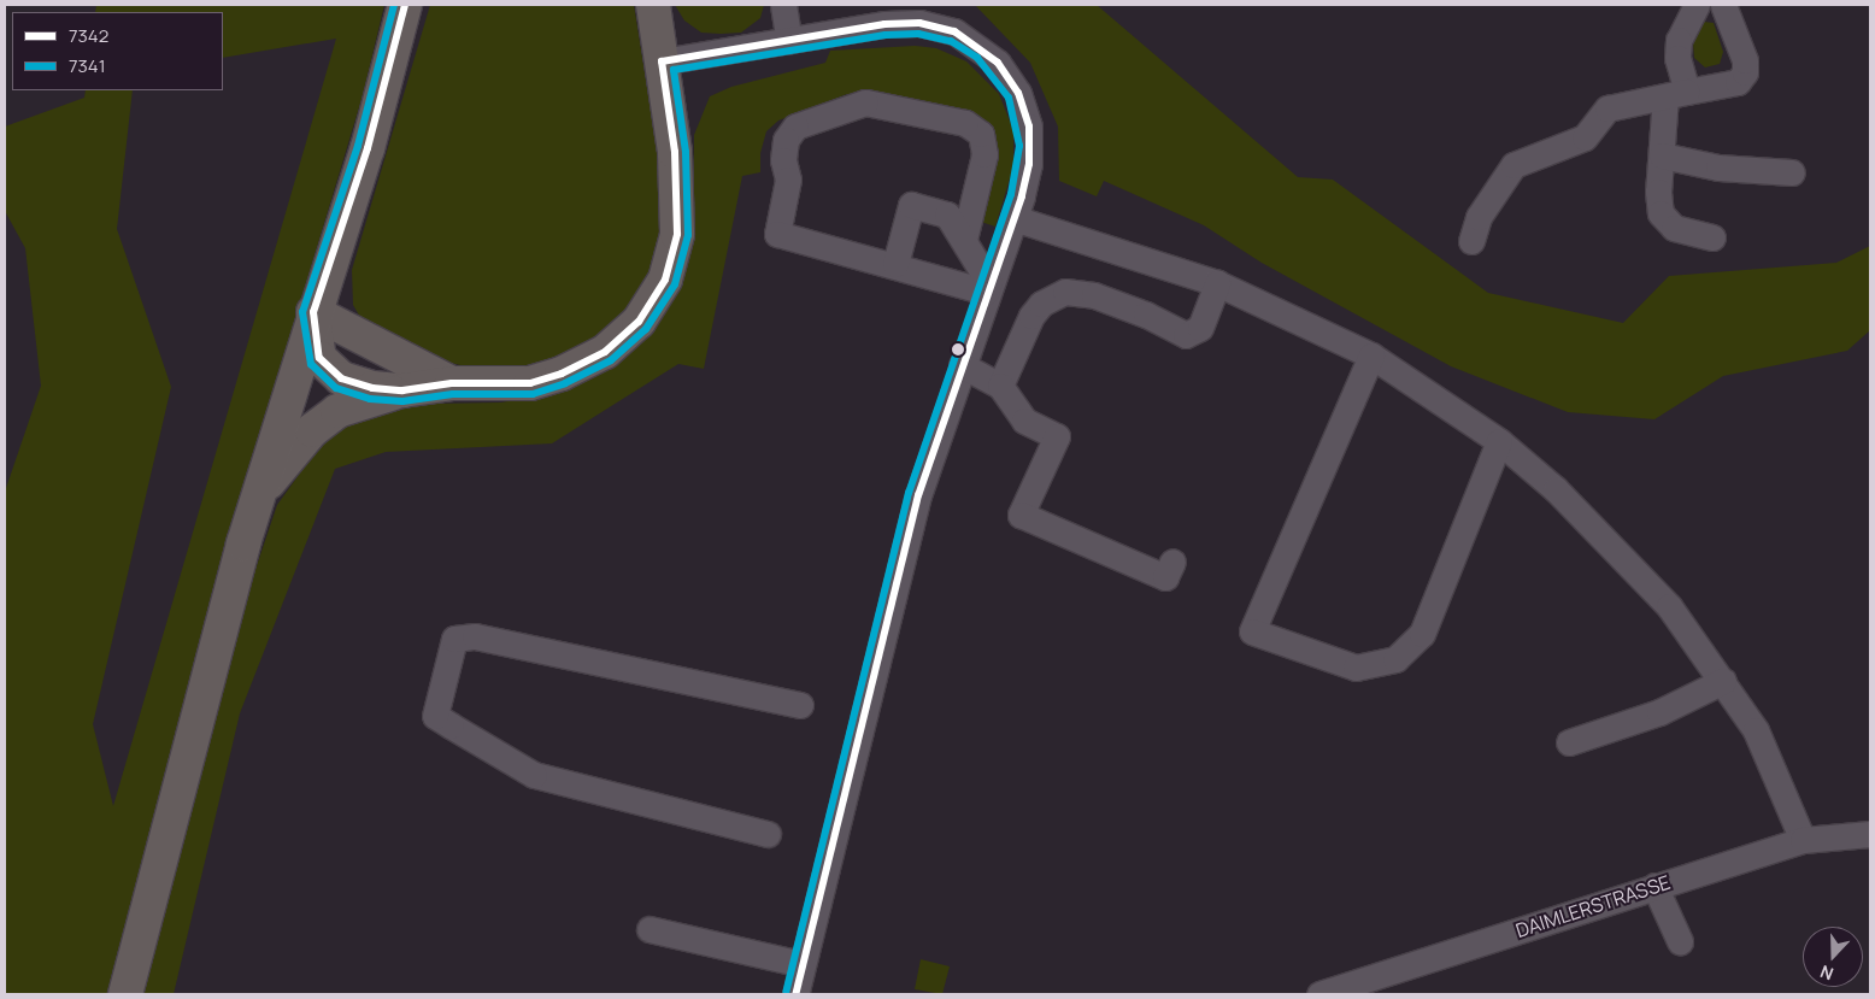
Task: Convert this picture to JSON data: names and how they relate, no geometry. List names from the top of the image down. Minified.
{"streets":{"street":["DAIMLERSTRASSE"]},"lines":["transit line 7342","transit line 7341"],"legend":["7342","7341"],"north":"bottom"}
